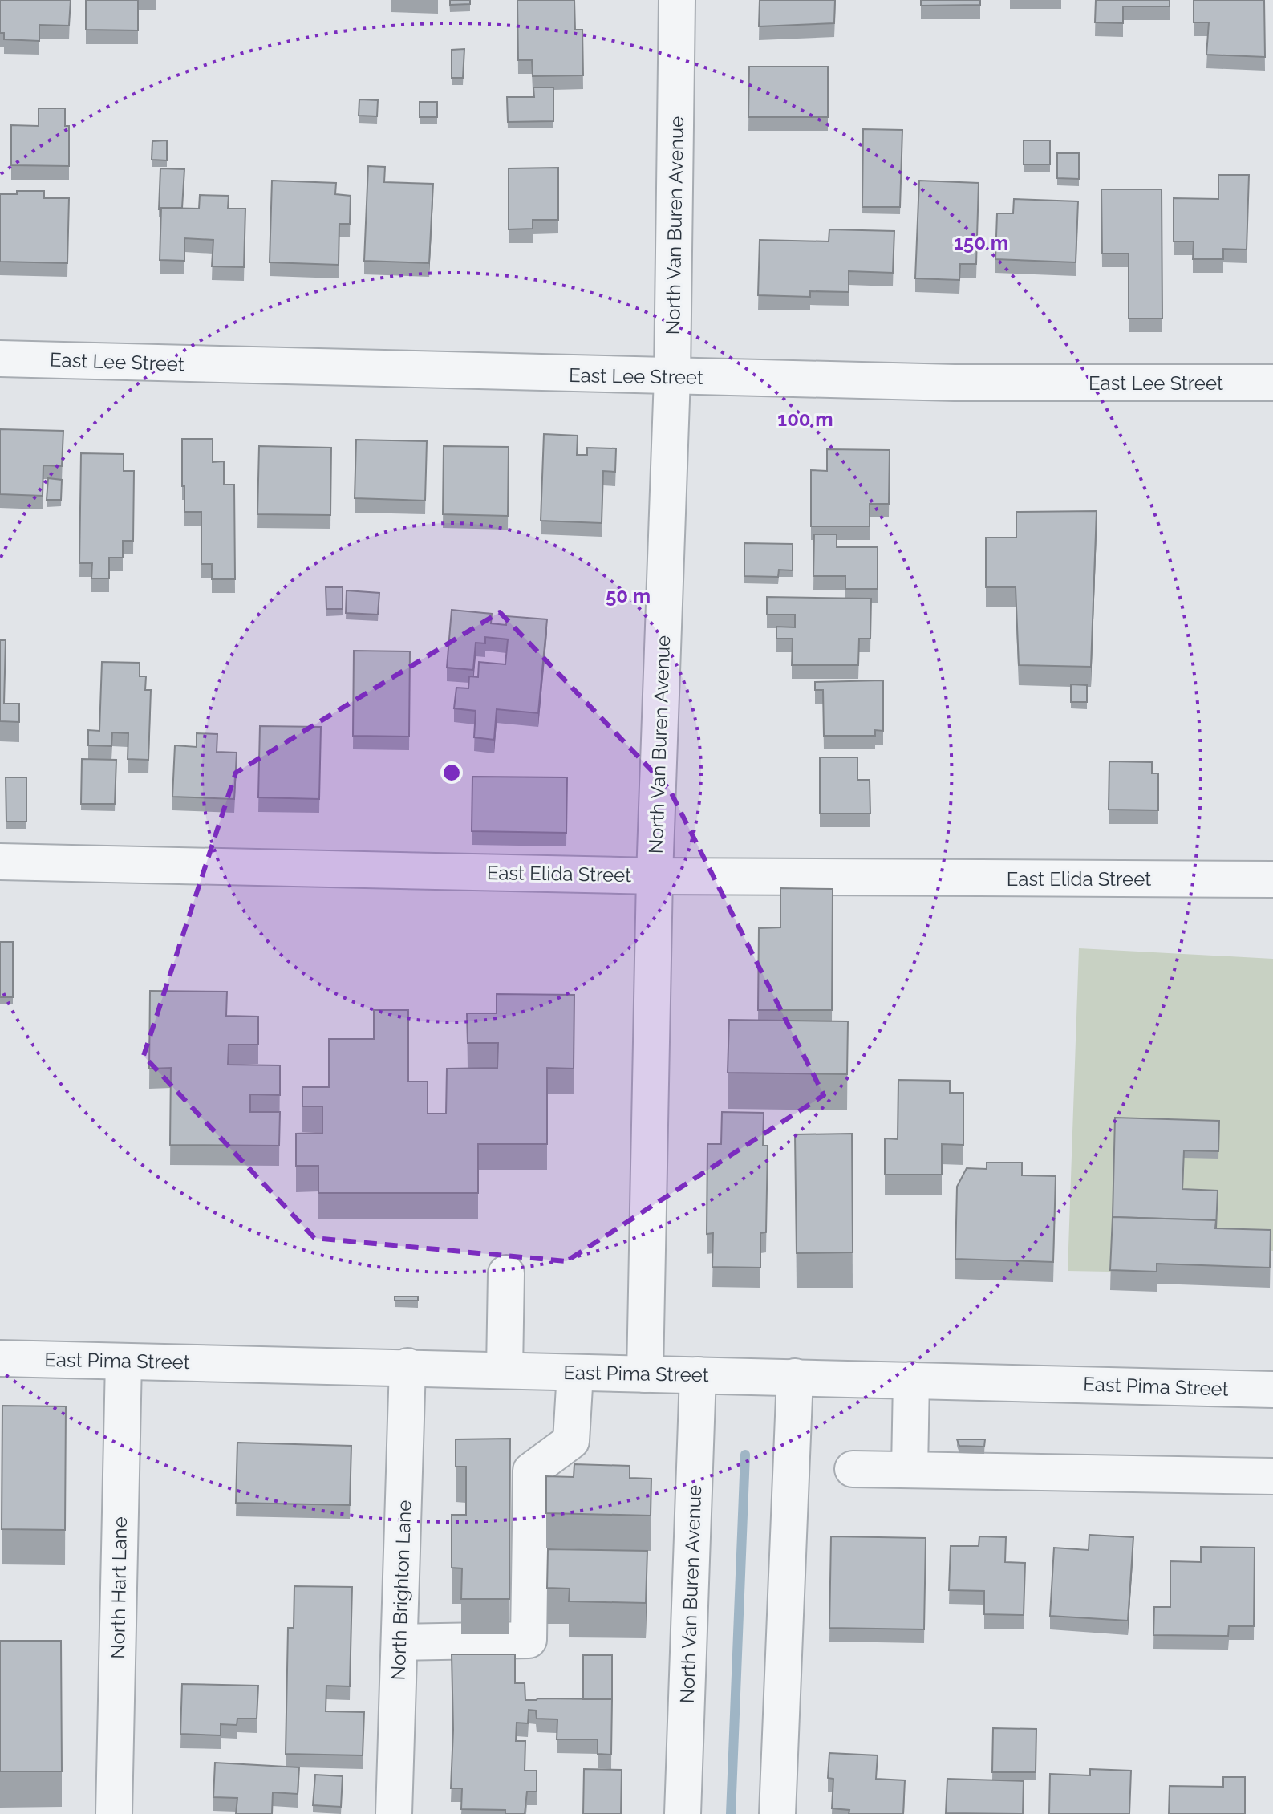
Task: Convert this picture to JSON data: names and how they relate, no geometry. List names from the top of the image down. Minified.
{"streets":{"street":["North Van Buren Avenue","East Lee Street","East Elida Street","East Pima Street","North Hart Lane","North Brighton Lane"]},"crossings":[["North Van Buren Avenue","East Lee Street"],["North Van Buren Avenue","East Elida Street"],["North Van Buren Avenue","East Pima Street"],["East Pima Street","North Hart Lane"],["East Pima Street","North Brighton Lane"]],"rings":["150 m","100 m","50 m"]}
